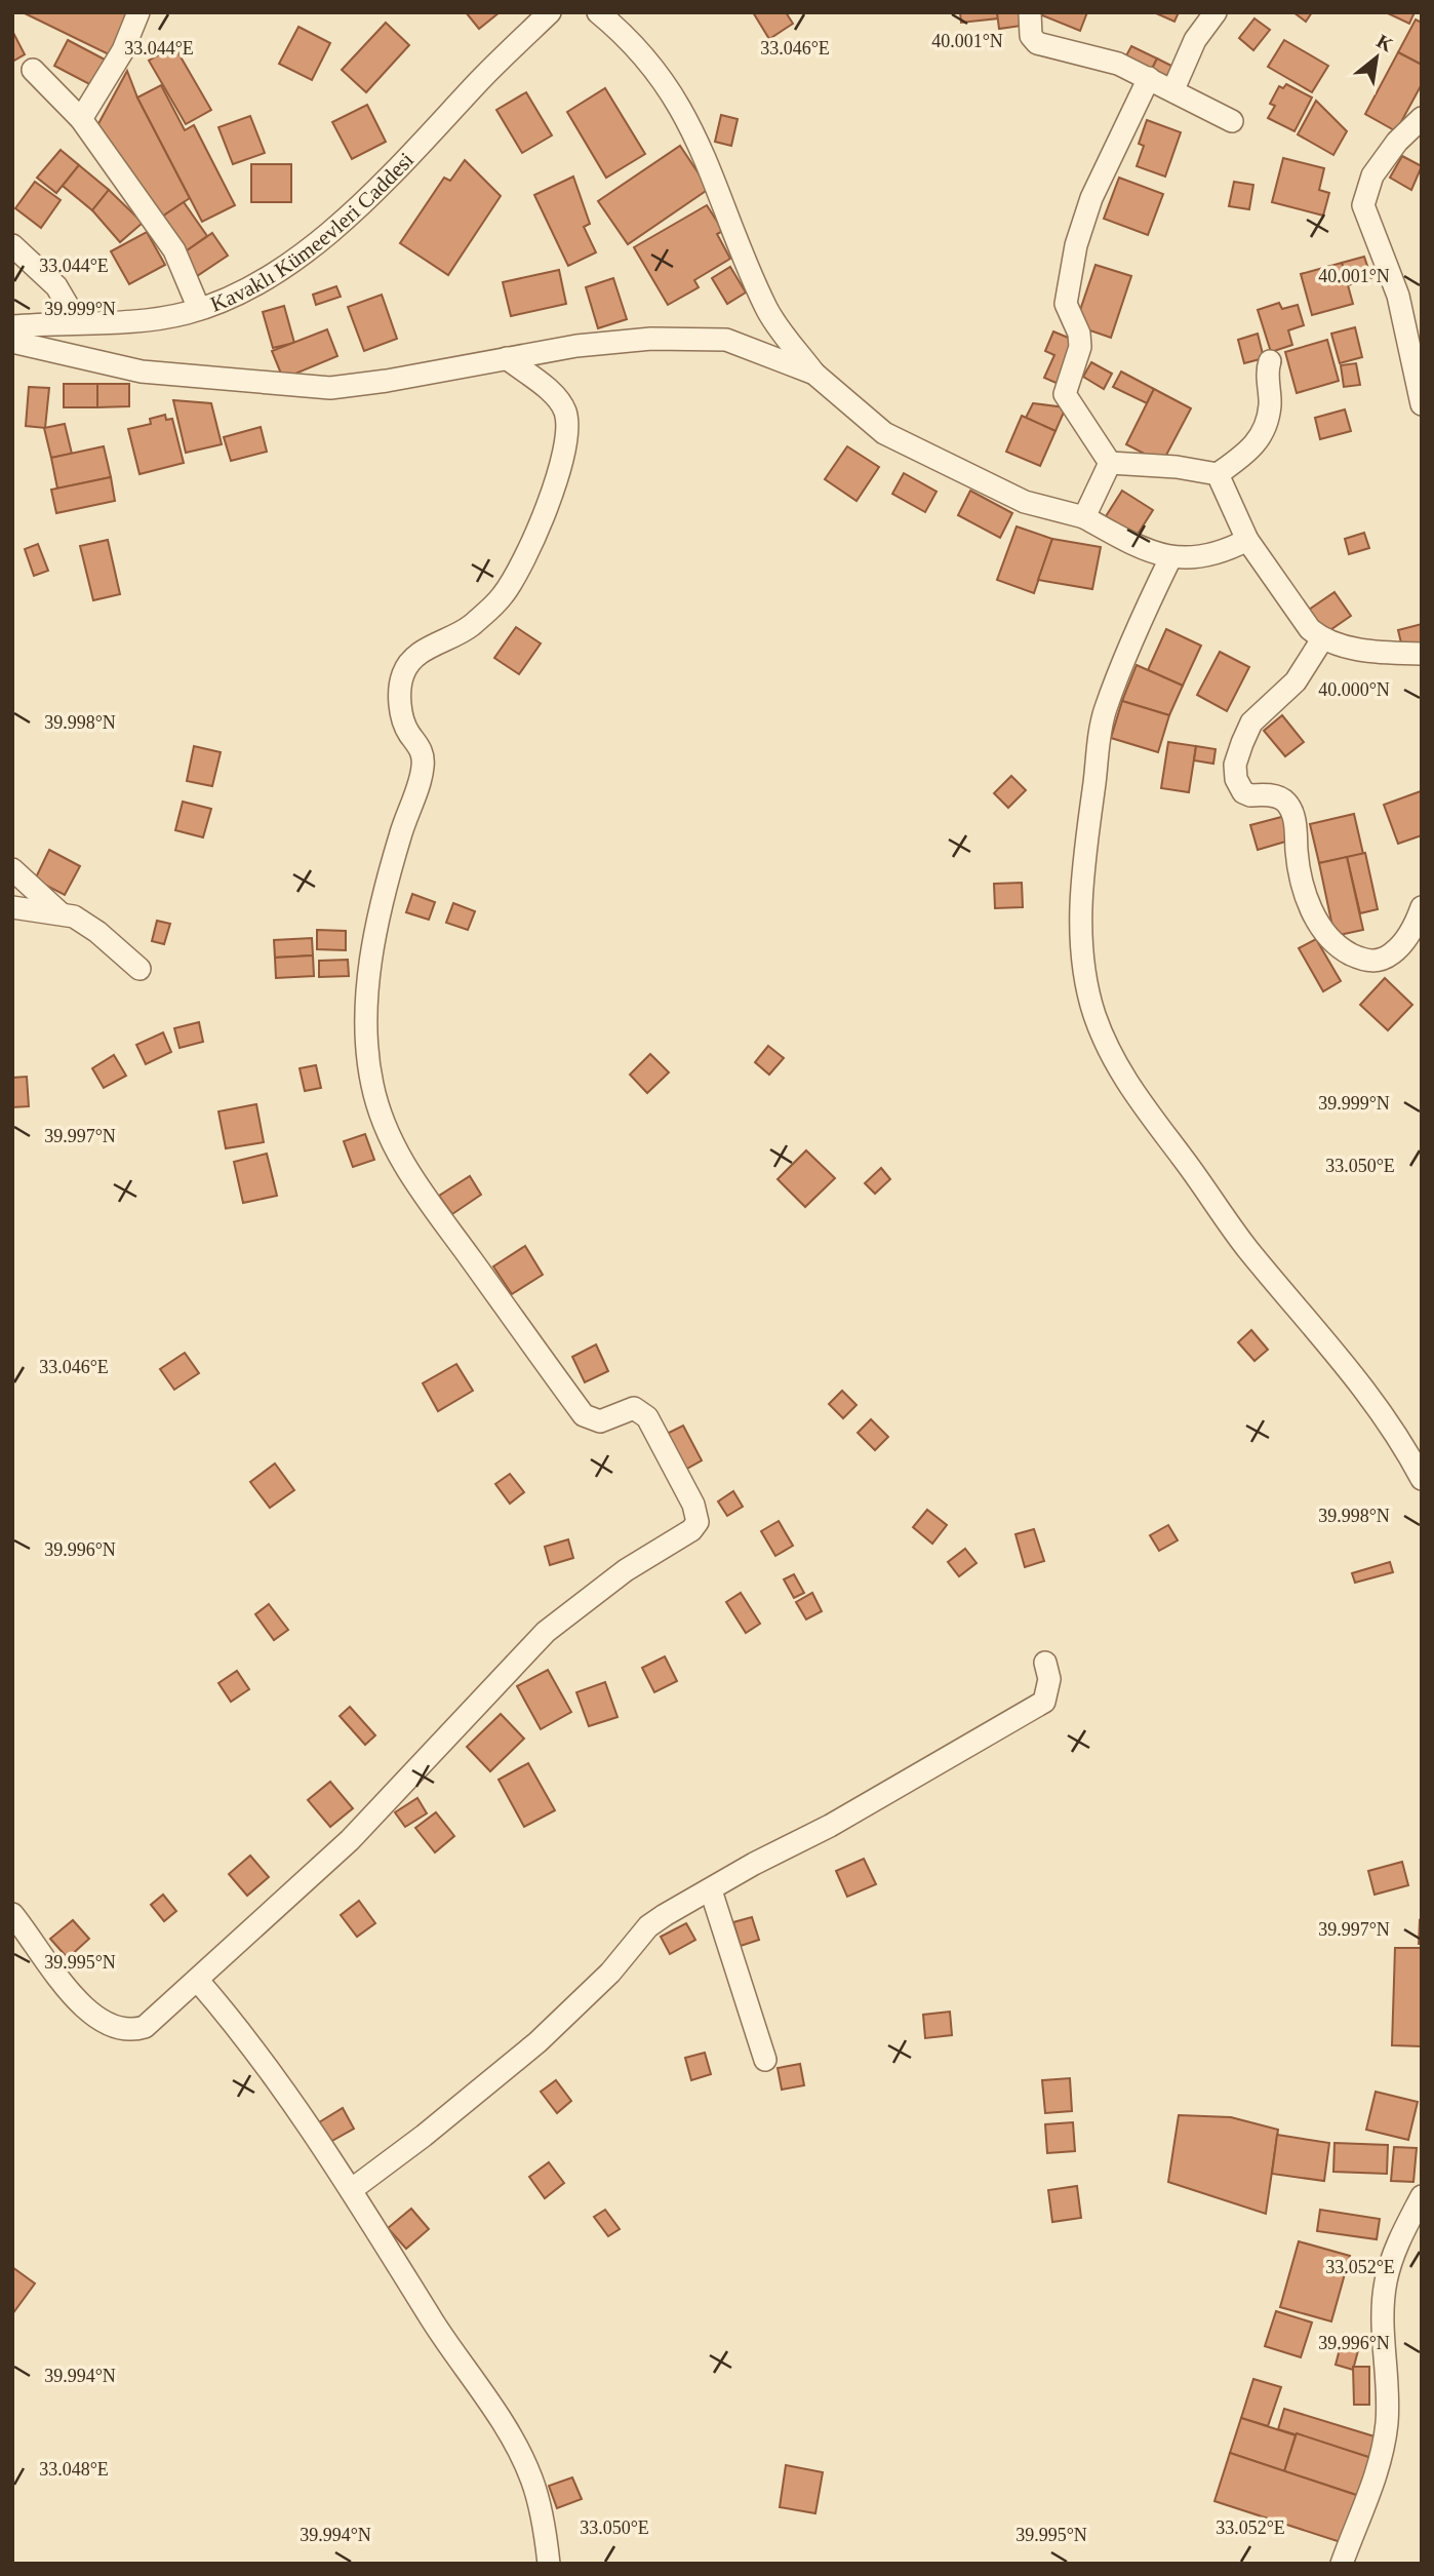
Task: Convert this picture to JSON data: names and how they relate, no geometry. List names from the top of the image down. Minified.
{"streets":{"street":["Kavaklı Kümeevleri Caddesi"]},"north":"top right","coordinates":["40.001°N","33.044°E","33.046°E","39.999°N","40.000°N","39.998°N","39.997°N","33.050°E","39.996°N","39.995°N","33.052°E","39.994°N","33.048°E"]}
